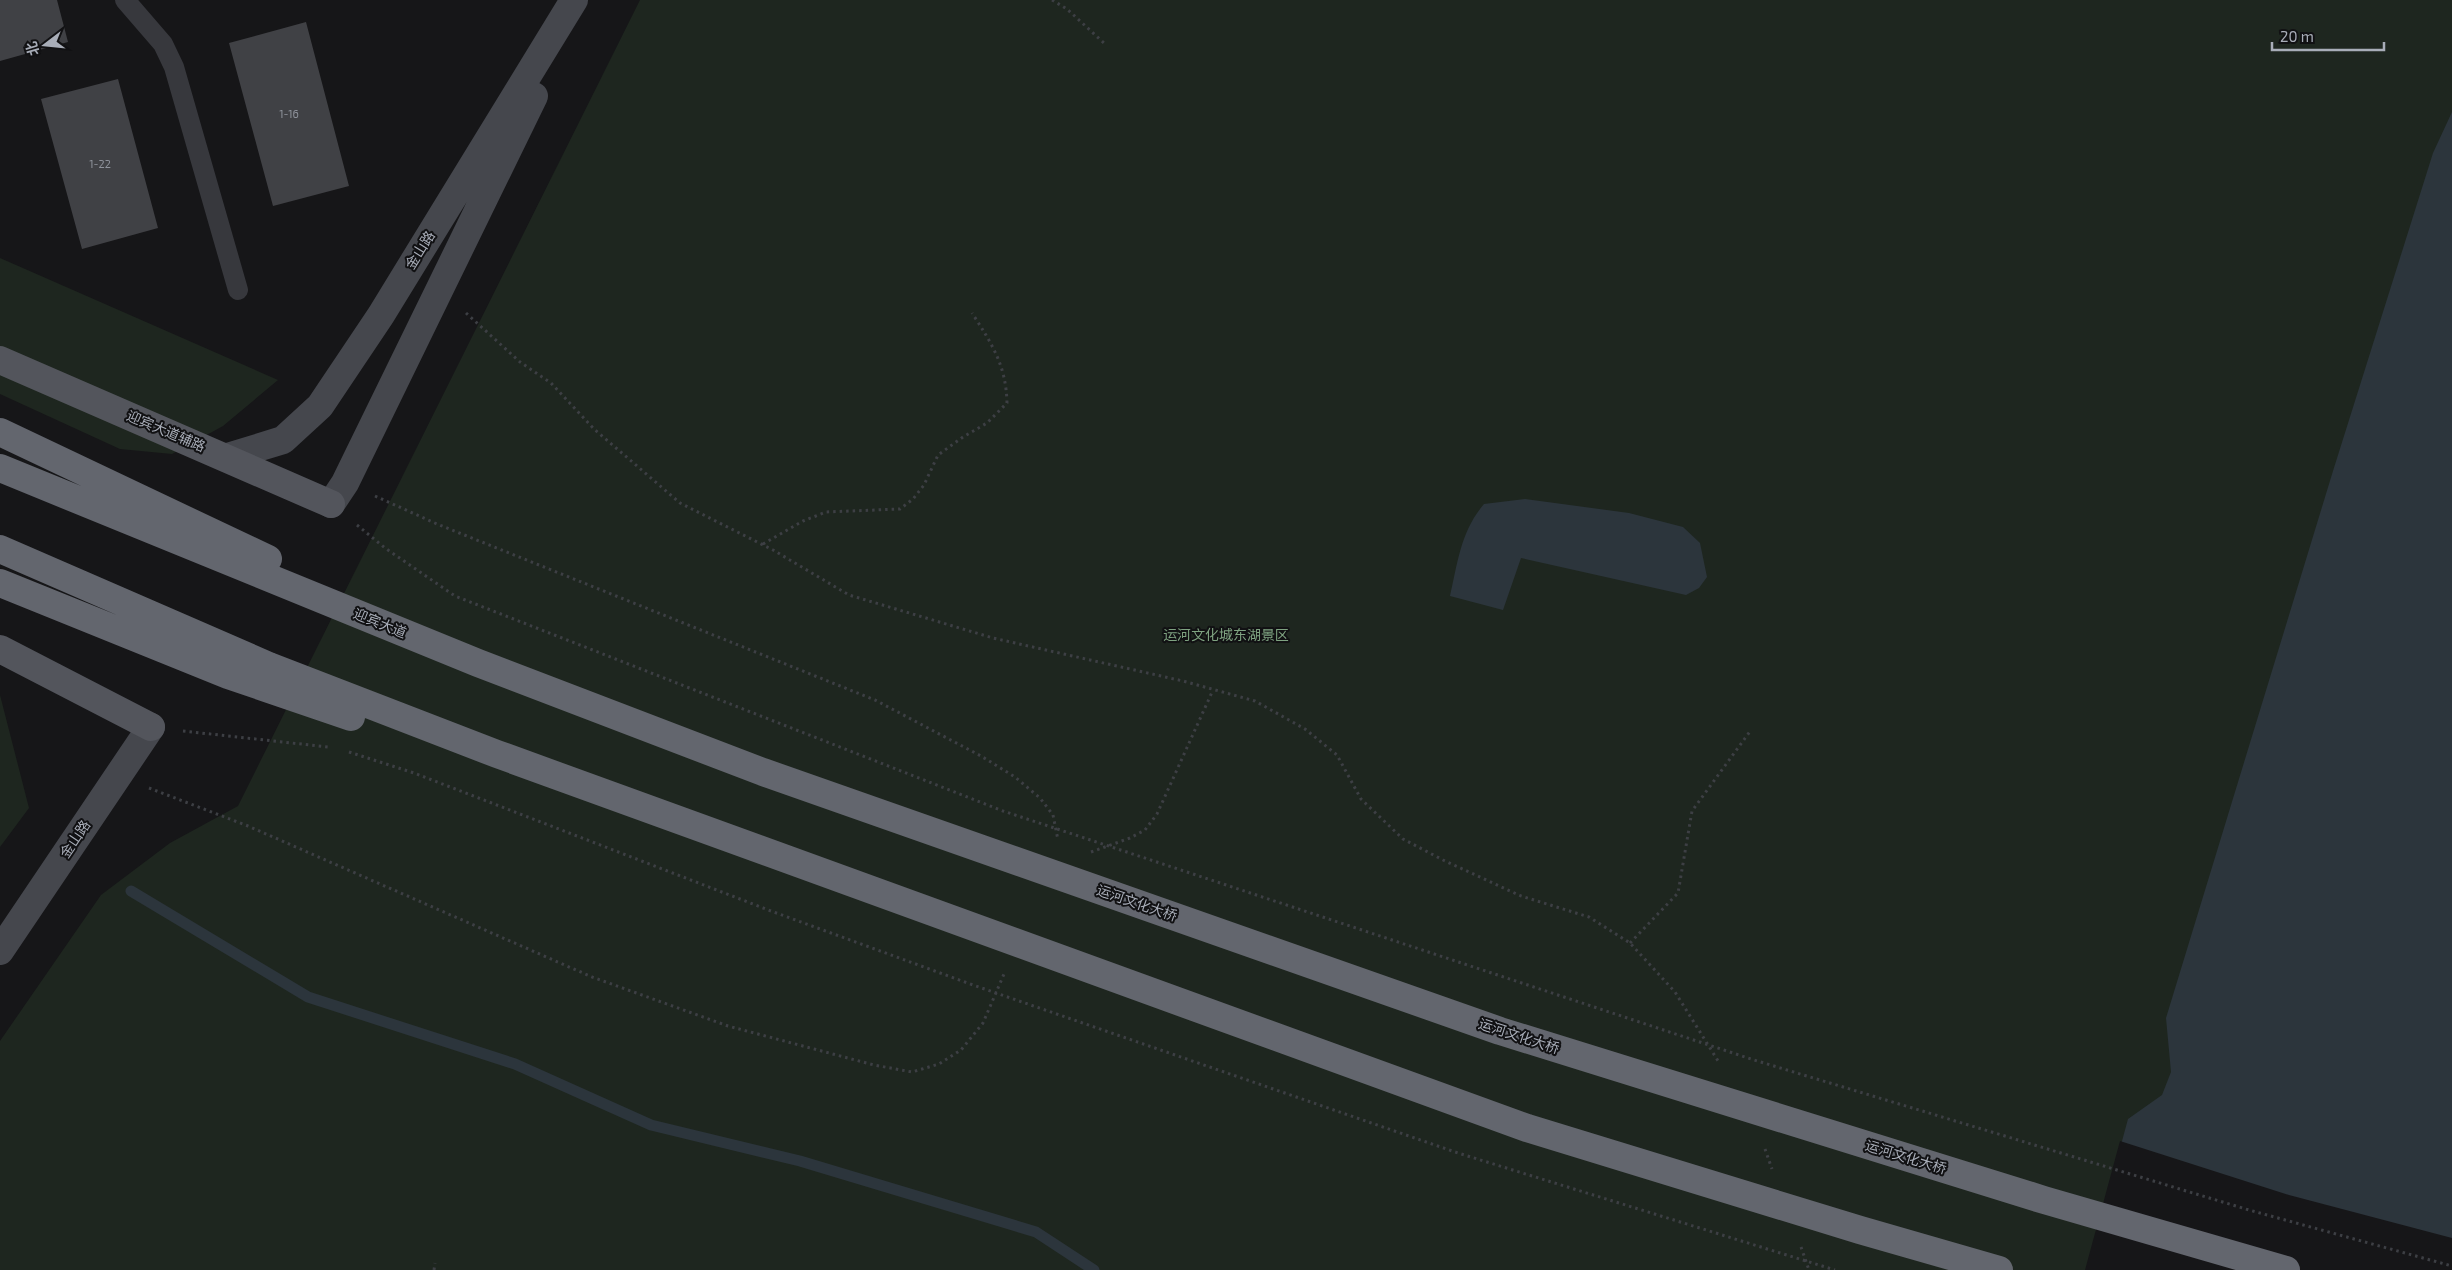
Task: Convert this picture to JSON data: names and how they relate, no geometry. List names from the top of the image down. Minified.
{"streets":{"highway":["迎宾大道","运河文化大桥"],"main road":["迎宾大道辅路"],"street":["金山路"]},"crossings":[["金山路","迎宾大道辅路"],["迎宾大道","运河文化大桥"]],"parks":["运河文化城东湖景区"],"house_numbers":["1-16","1-22"],"scale_bar":"20 m","north":"left"}
